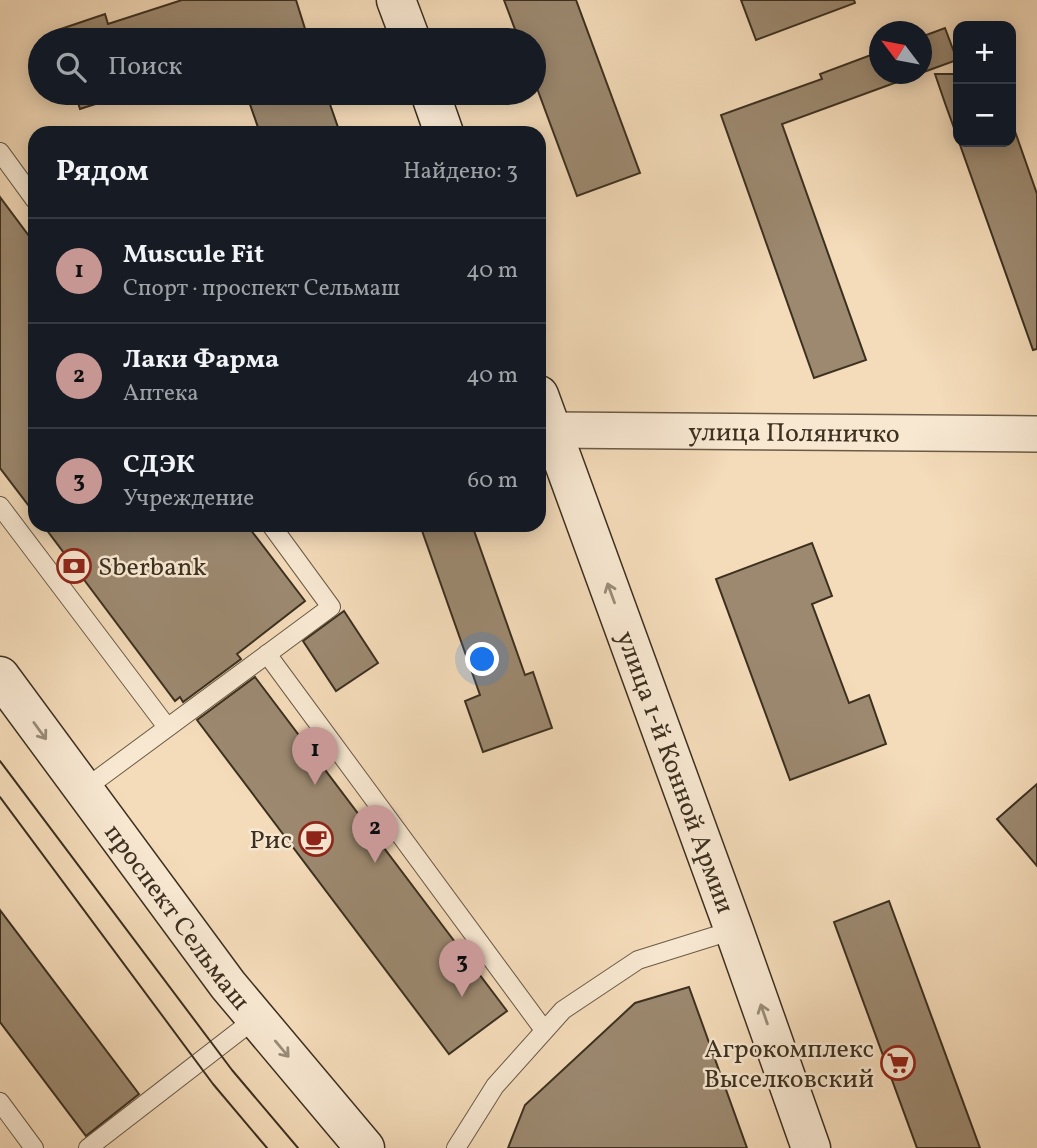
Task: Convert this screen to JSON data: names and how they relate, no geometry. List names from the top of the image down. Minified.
{"streets":{"main road":["улица 1-й Конной Армии","проспект Сельмаш"],"street":["улица Поляничко"]},"one_way":["улица 1-й Конной Армии","проспект Сельмаш"],"places":{"bank":["Sberbank"],"cafe":["Рис"],"supermarket":["Агрокомплекс Выселковский"]},"north":"top left","page":{"map_buttons":["+","−"],"search":"Поиск","heading":["Рядом","Найдено: 3"],"list":[{"mark":"1","name":"Muscule Fit","note":"Спорт · проспект Сельмаш","value":"40 m"},{"mark":"2","name":"Лаки Фарма","note":"Аптека","value":"40 m"},{"mark":"3","name":"СДЭК","note":"Учреждение","value":"60 m"}],"pins":["1","2","3"]}}
